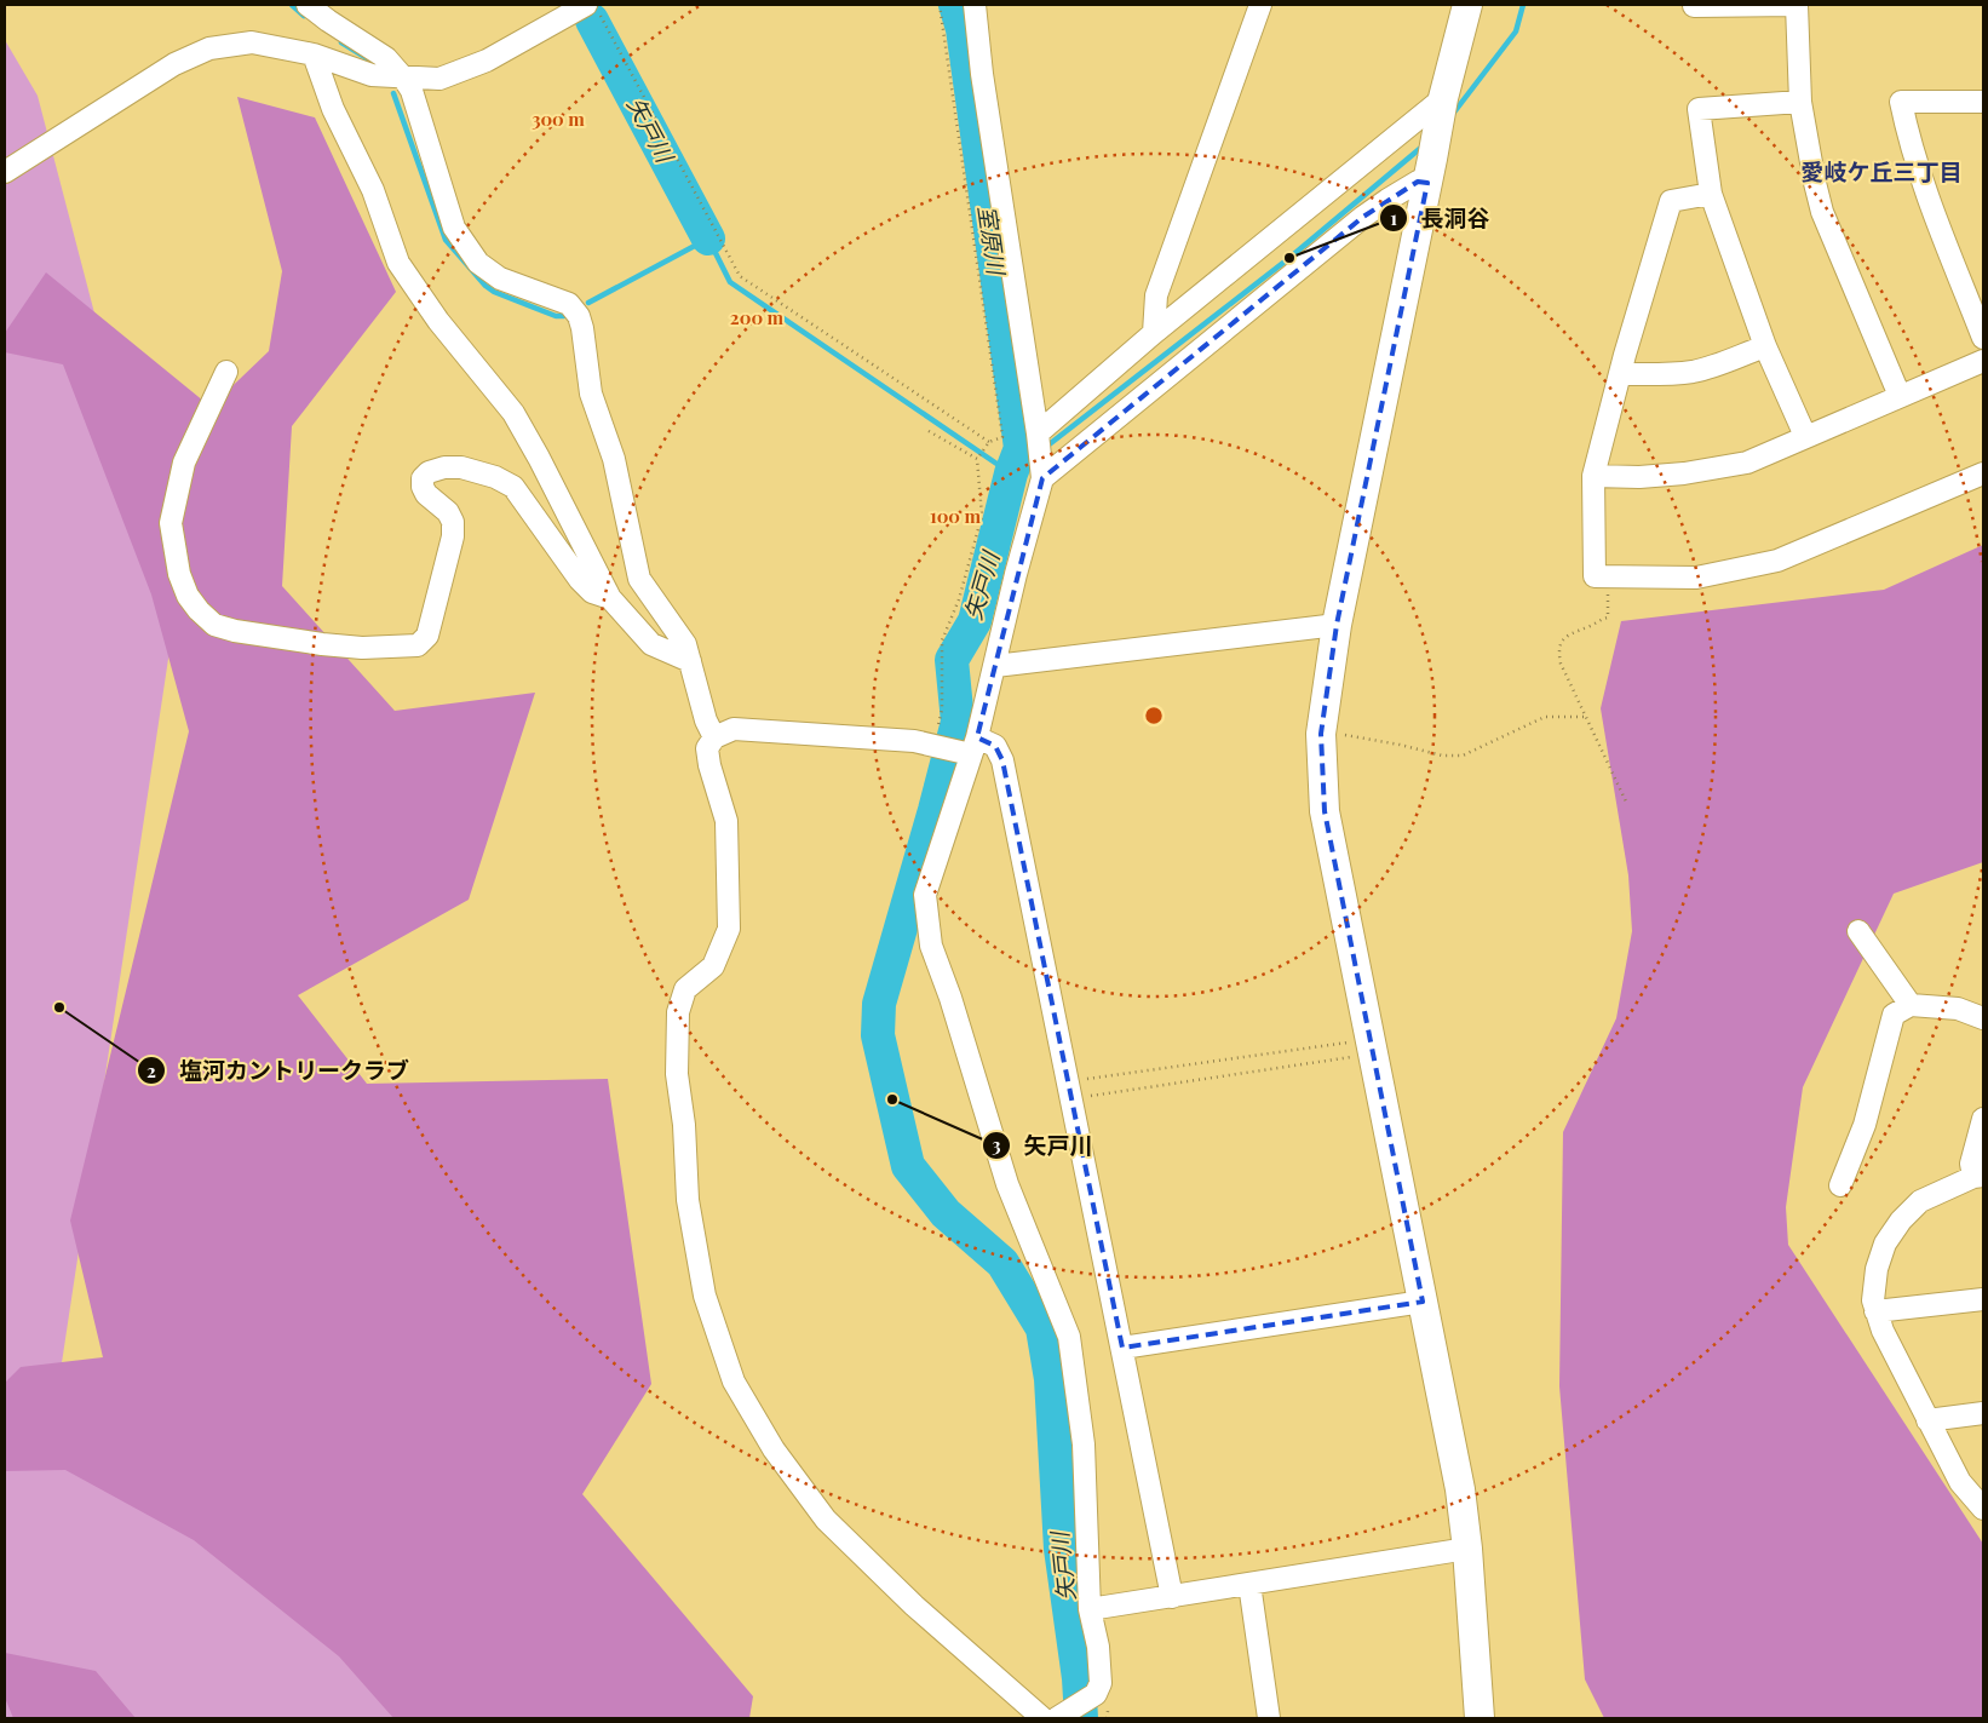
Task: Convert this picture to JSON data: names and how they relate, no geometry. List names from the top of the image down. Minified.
{"districts":["愛岐ケ丘三丁目"],"water":["矢戸川","室原川"],"places":["長洞谷","塩河カントリークラブ","矢戸川"],"rings":["300 m","200 m","100 m"]}
